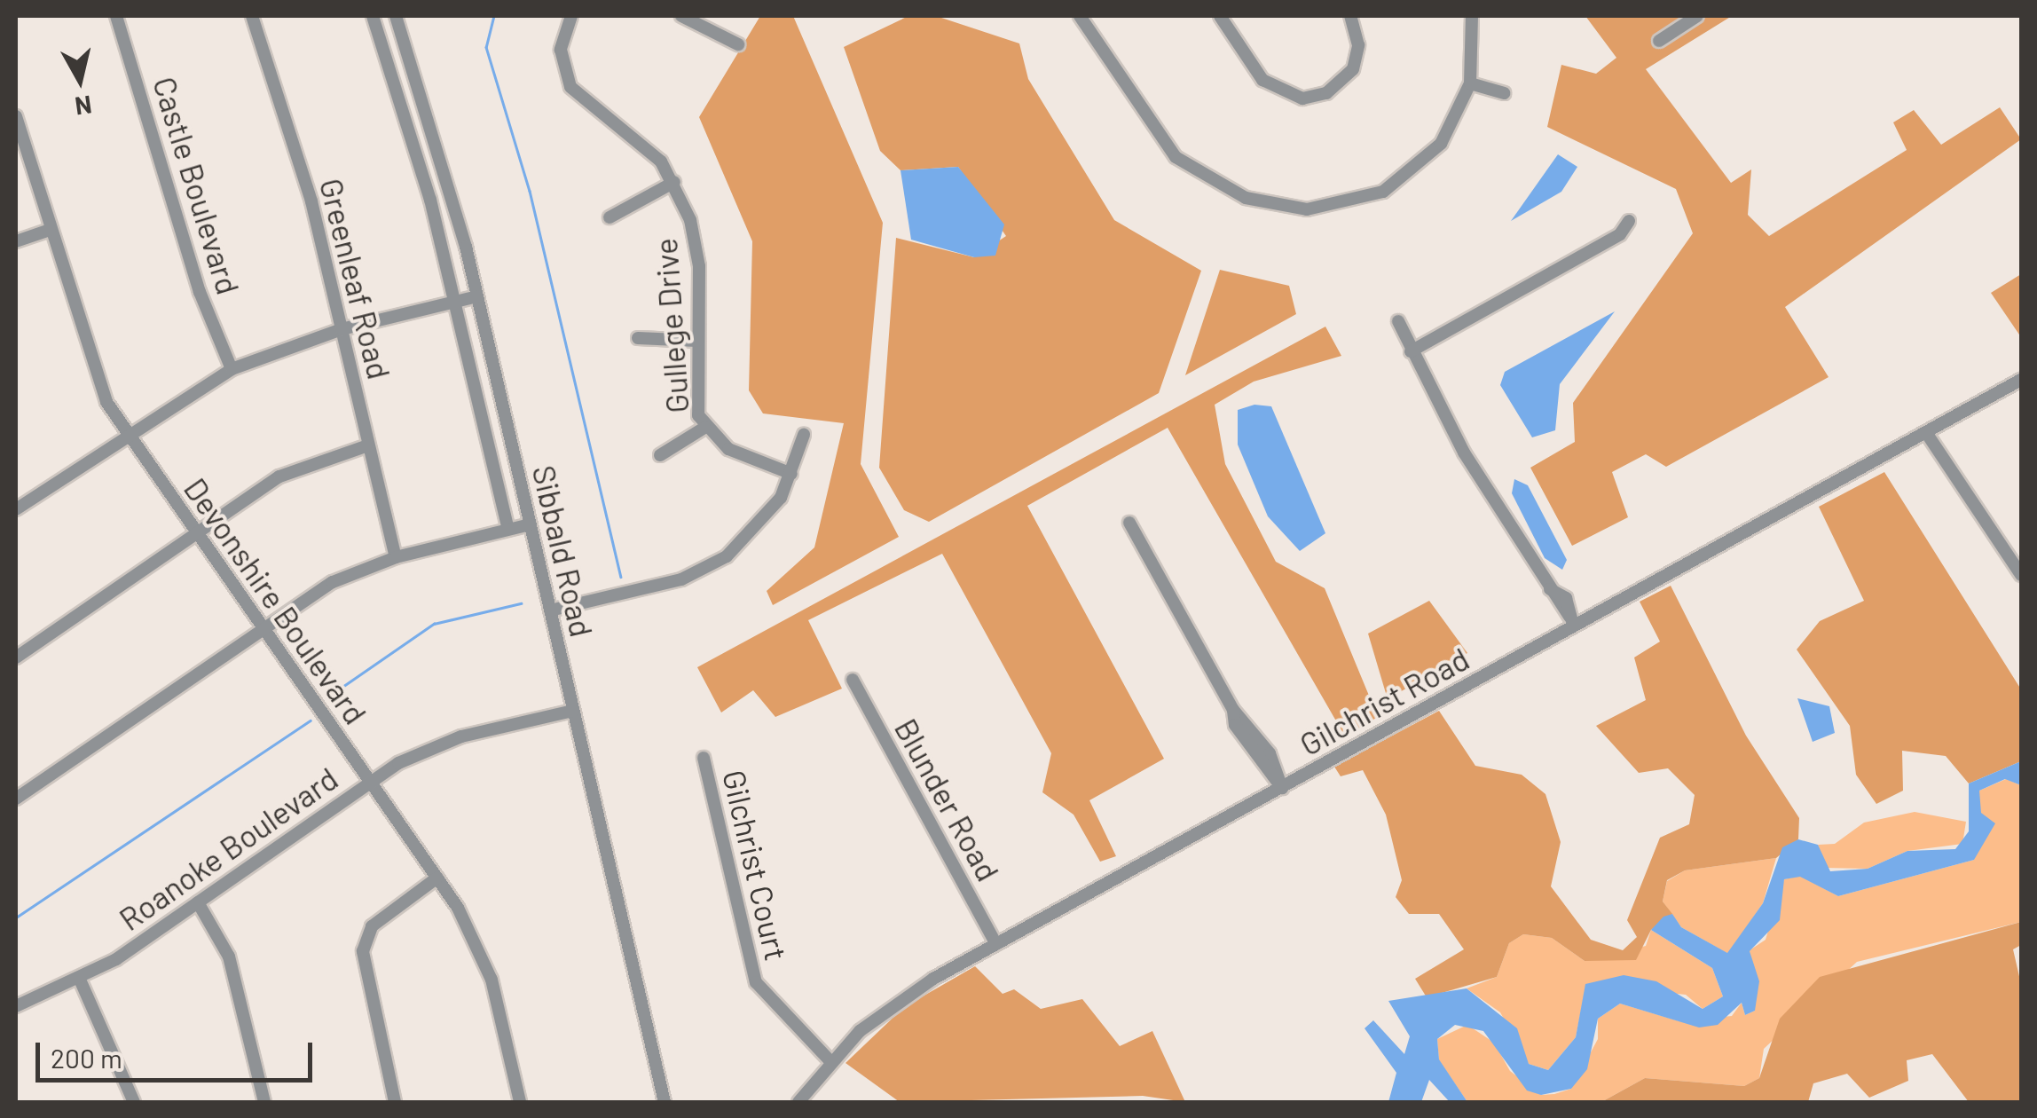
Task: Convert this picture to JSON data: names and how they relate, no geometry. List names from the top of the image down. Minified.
{"streets":{"street":["Castle Boulevard","Greenleaf Road","Gullege Drive","Sibbald Road","Devonshire Boulevard","Gilchrist Road","Blunder Road","Roanoke Boulevard","Gilchrist Court"]},"crossings":[["Sibbald Road","Roanoke Boulevard"],["Devonshire Boulevard","Roanoke Boulevard"],["Gilchrist Road","Blunder Road"],["Gilchrist Road","Gilchrist Court"]],"scale_bar":"200 m","north":"bottom"}
